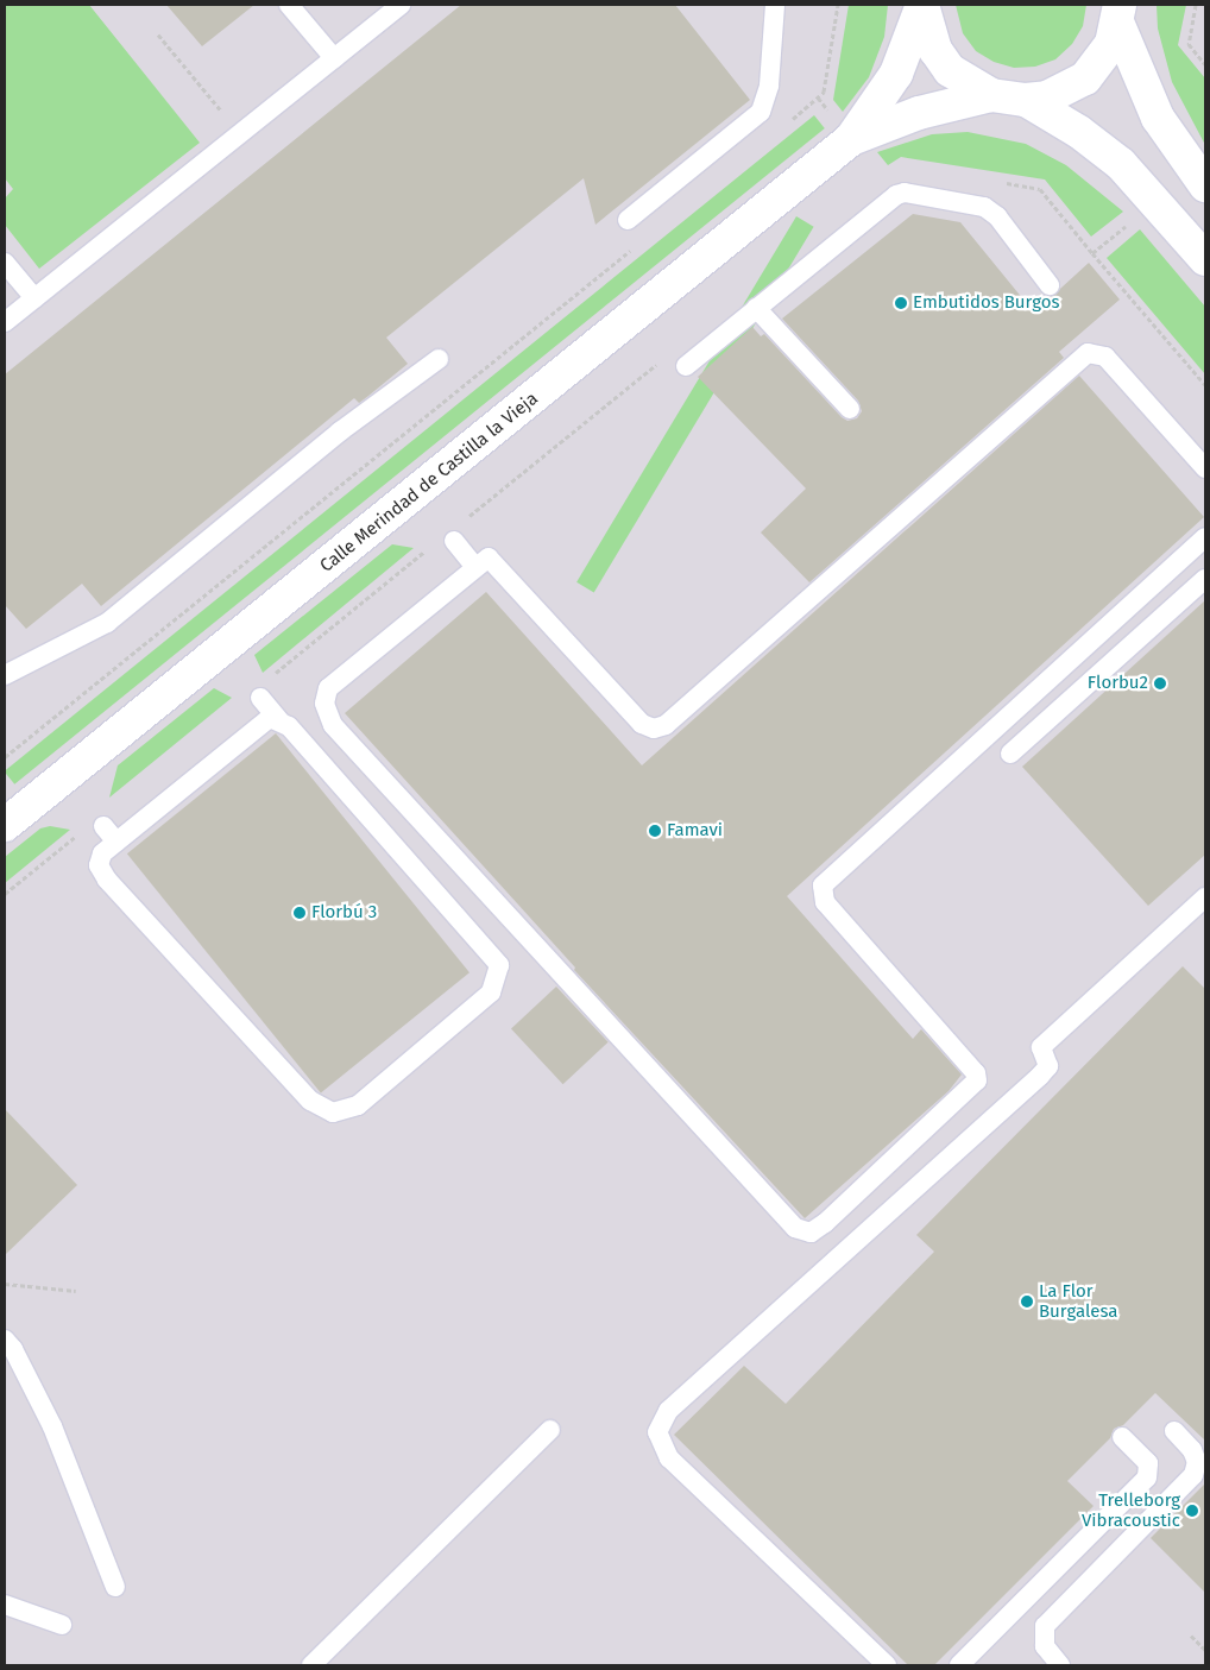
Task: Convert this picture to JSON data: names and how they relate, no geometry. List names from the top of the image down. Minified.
{"streets":{"street":["Calle Merindad de Castilla la Vieja"]},"places":["Embutidos Burgos","Florbu2","Famavi","Florbú 3","La Flor Burgalesa","Trelleborg Vibracoustic"]}
